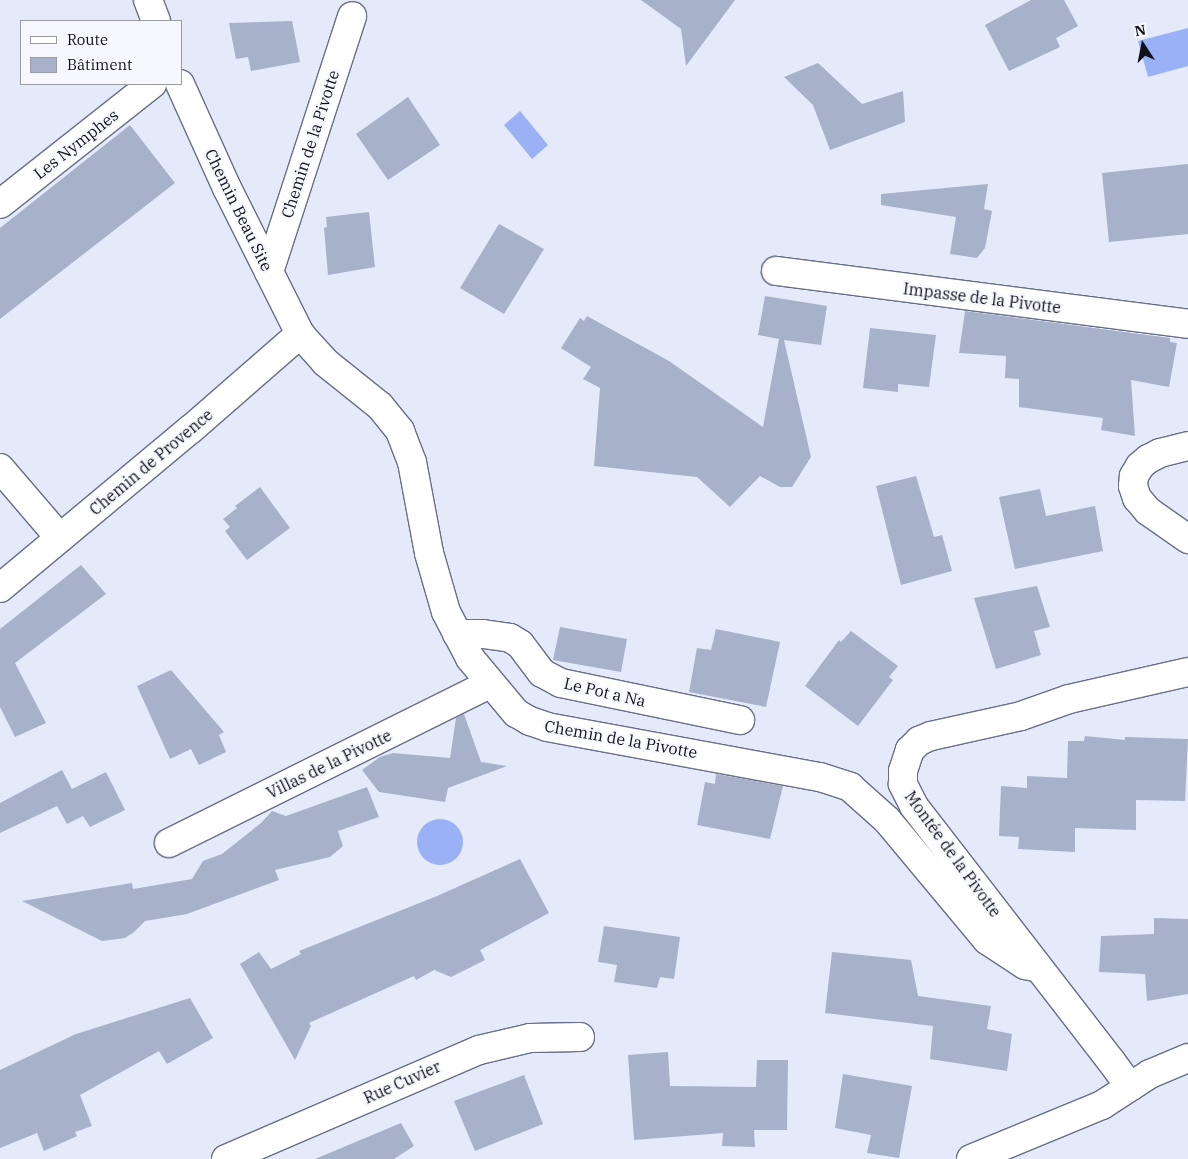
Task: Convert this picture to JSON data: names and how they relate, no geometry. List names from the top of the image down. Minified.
{"streets":{"street":["Les Nymphes","Chemin de la Pivotte","Chemin Beau Site","Impasse de la Pivotte","Chemin de Provence","Le Pot a Na","Villas de la Pivotte","Montée de la Pivotte","Rue Cuvier"]},"crossings":[["Chemin de la Pivotte","Chemin Beau Site"],["Chemin de la Pivotte","Chemin de Provence"],["Chemin de la Pivotte","Le Pot a Na"],["Chemin de la Pivotte","Villas de la Pivotte"],["Chemin de la Pivotte","Montée de la Pivotte"],["Chemin Beau Site","Chemin de Provence"]],"legend":["Route","Bâtiment"],"north":"top"}
